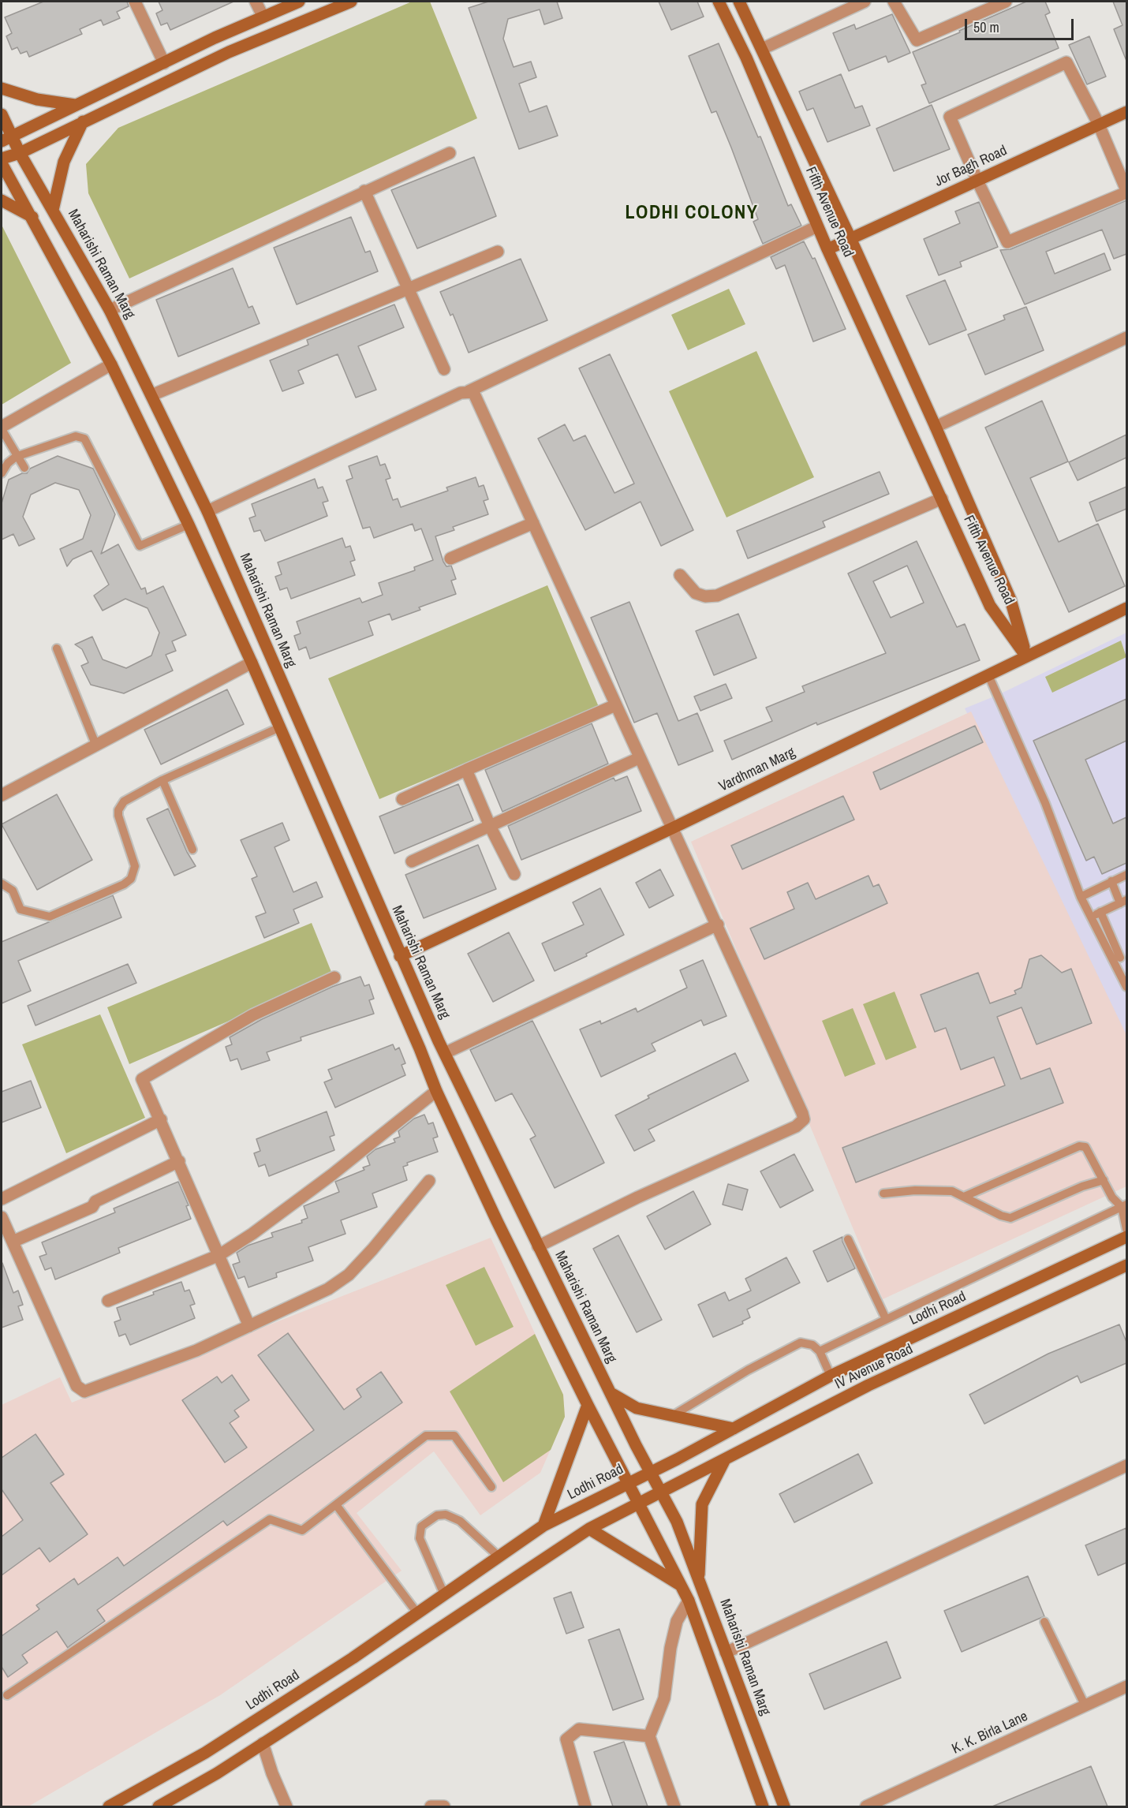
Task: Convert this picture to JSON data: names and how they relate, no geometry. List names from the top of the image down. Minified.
{"streets":{"main road":["Jor Bagh Road","Fifth Avenue Road","Maharishi Raman Marg","Vardhman Marg","Lodhi Road","IV Avenue Road"],"street":["K. K. Birla Lane"]},"crossings":[["Jor Bagh Road","Fifth Avenue Road"],["Fifth Avenue Road","Vardhman Marg"],["Maharishi Raman Marg","Vardhman Marg"],["Maharishi Raman Marg","Lodhi Road"],["Maharishi Raman Marg","IV Avenue Road"]],"districts":["LODHI COLONY"],"scale_bar":"50 m"}
